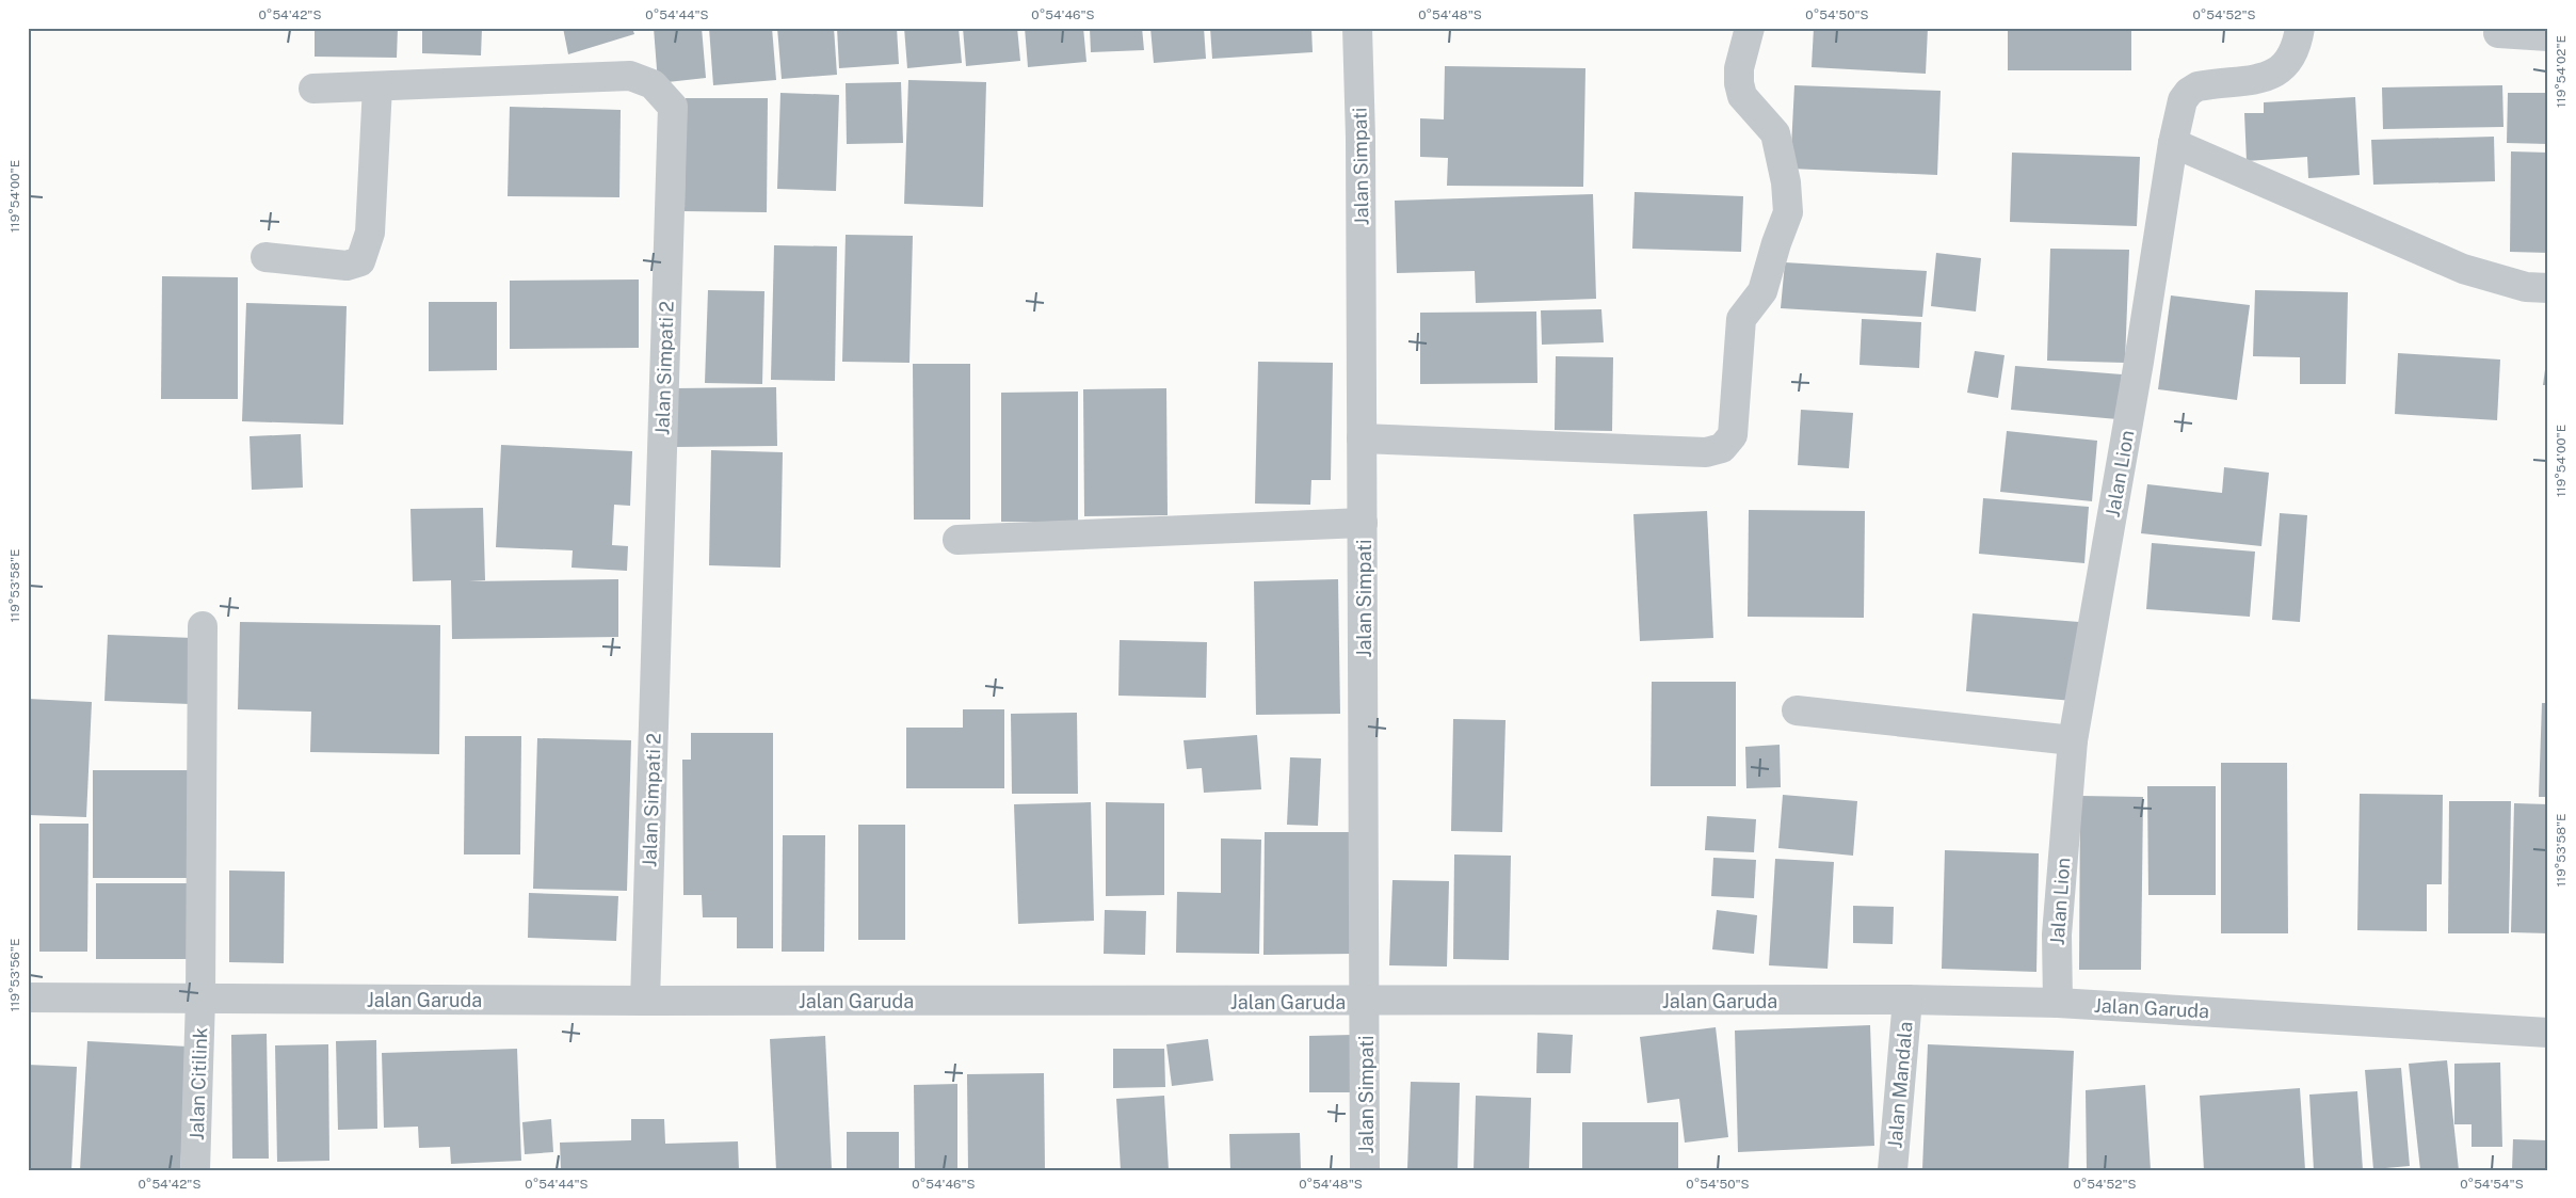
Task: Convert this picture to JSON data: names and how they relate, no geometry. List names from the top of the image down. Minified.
{"streets":{"street":["Jalan Simpati","Jalan Simpati 2","Jalan Lion","Jalan Garuda","Jalan Citilink","Jalan Mandala"]},"crossings":[["Jalan Simpati","Jalan Garuda"],["Jalan Simpati 2","Jalan Garuda"],["Jalan Lion","Jalan Garuda"],["Jalan Garuda","Jalan Citilink"],["Jalan Garuda","Jalan Mandala"]],"coordinates":["0°54'42\"S","0°54'44\"S","0°54'46\"S","0°54'48\"S","0°54'50\"S","0°54'52\"S","119°54'02\"E","119°54'00\"E","119°53'58\"E","119°53'56\"E","0°54'54\"S"]}
